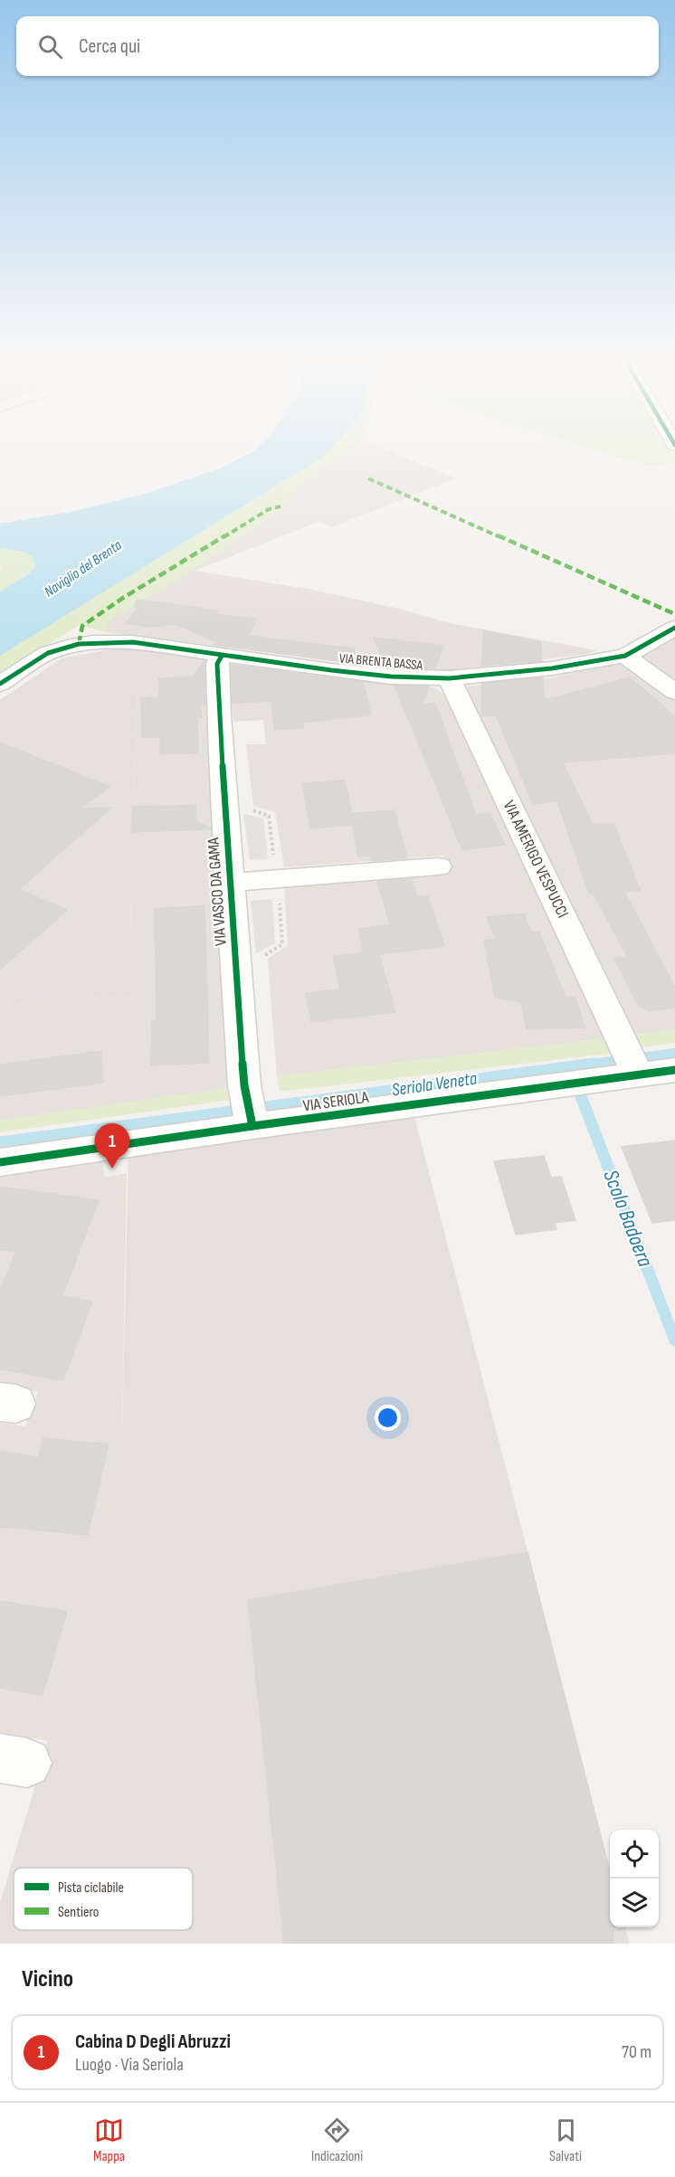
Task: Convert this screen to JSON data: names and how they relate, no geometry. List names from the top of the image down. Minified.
{"streets":{"street":["VIA BRENTA BASSA","VIA AMERIGO VESPUCCI","VIA VASCO DA GAMA","VIA SERIOLA"]},"crossings":[["VIA BRENTA BASSA","VIA AMERIGO VESPUCCI"],["VIA BRENTA BASSA","VIA VASCO DA GAMA"],["VIA AMERIGO VESPUCCI","VIA SERIOLA"],["VIA VASCO DA GAMA","VIA SERIOLA"]],"water":["Naviglio del Brenta","Seriola Veneta","Scolo Badoera"],"legend":["Pista ciclabile","Sentiero"],"page":{"search":"Cerca qui","pins":"1","heading":"Vicino","list":[{"mark":"1","name":"Cabina D Degli Abruzzi","note":"Luogo · Via Seriola","value":"70 m"}],"nav":["Mappa","Indicazioni","Salvati"]}}
